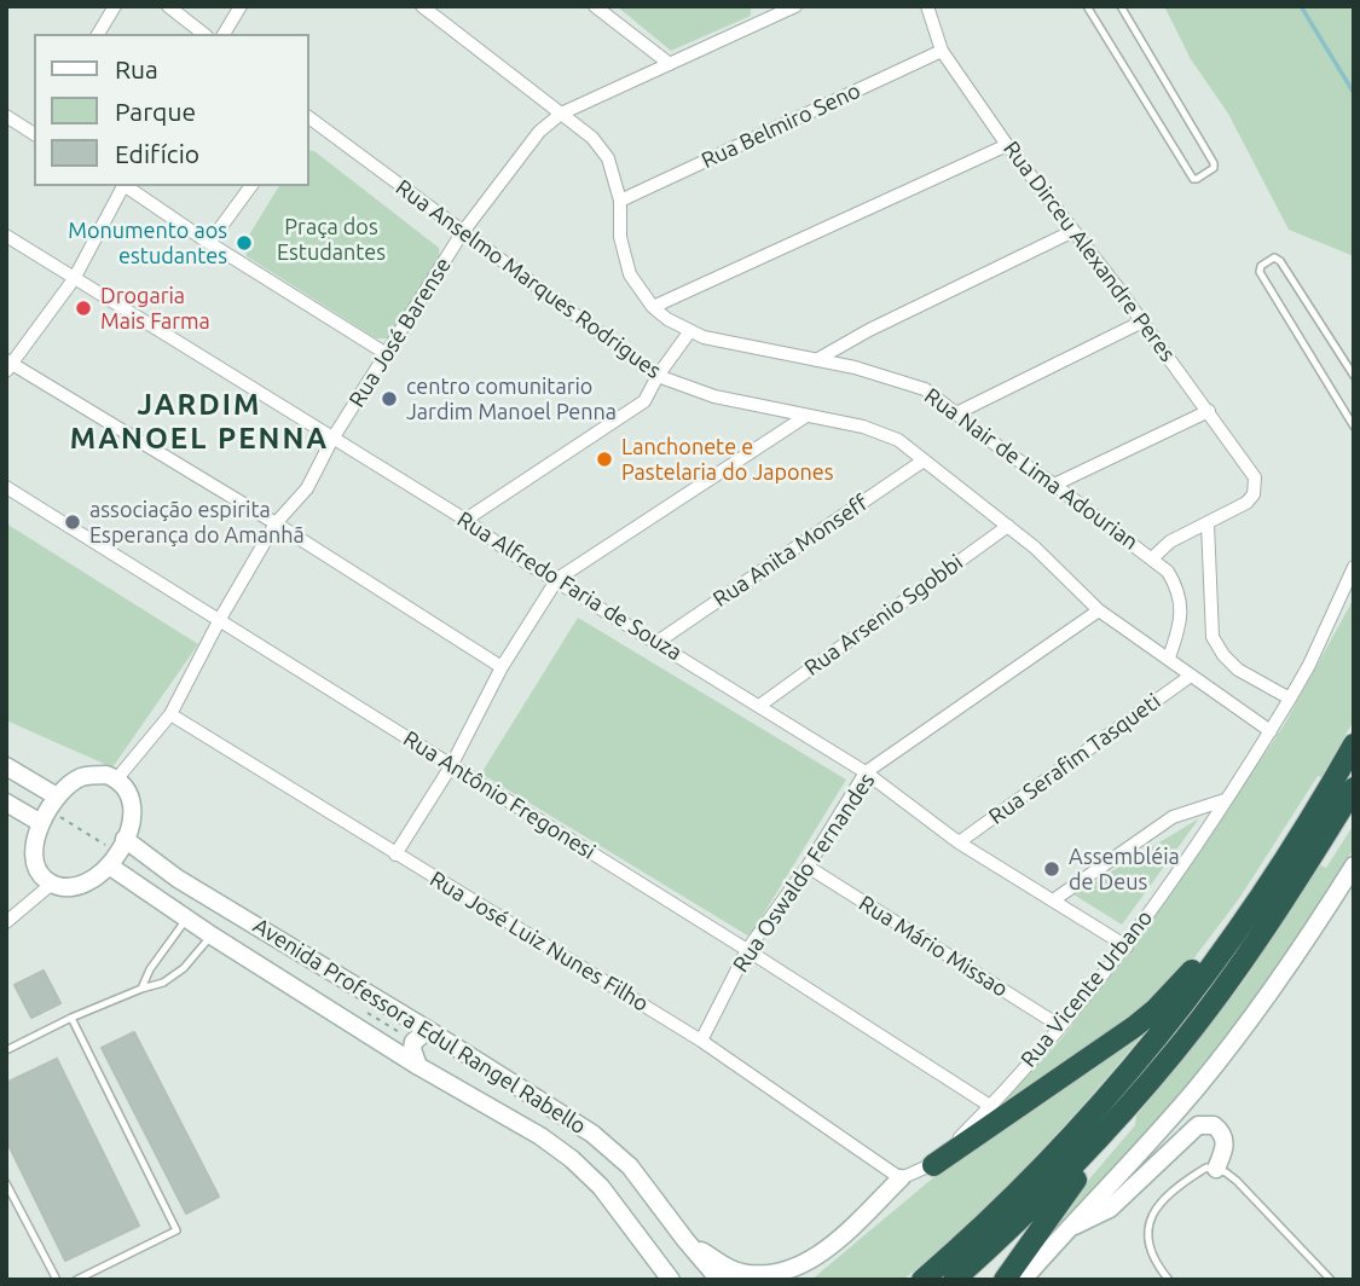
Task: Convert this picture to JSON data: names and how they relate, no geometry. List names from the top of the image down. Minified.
{"streets":{"main road":["Avenida Professora Edul Rangel Rabello"],"street":["Rua Belmiro Seno","Rua Dirceu Alexandre Peres","Rua Anselmo Marques Rodrigues","Rua José Barense","Rua Nair de Lima Adourian","Rua Anita Monseff","Rua Alfredo Faria de Souza","Rua Arsenio Sgobbi","Rua Serafim Tasqueti","Rua Antônio Fregonesi","Rua Oswaldo Fernandes","Rua José Luiz Nunes Filho","Rua Mário Missao","Rua Vicente Urbano"]},"crossings":[["Rua Belmiro Seno","Rua Dirceu Alexandre Peres"],["Rua Belmiro Seno","Rua Nair de Lima Adourian"],["Rua Anselmo Marques Rodrigues","Rua José Barense"],["Rua Anselmo Marques Rodrigues","Rua Nair de Lima Adourian"],["Rua Anselmo Marques Rodrigues","Rua Anita Monseff"],["Rua Anselmo Marques Rodrigues","Rua Arsenio Sgobbi"],["Rua Anselmo Marques Rodrigues","Rua Serafim Tasqueti"],["Rua Anselmo Marques Rodrigues","Rua Oswaldo Fernandes"],["Rua Anselmo Marques Rodrigues","Rua Vicente Urbano"],["Rua José Barense","Rua Nair de Lima Adourian"],["Rua José Barense","Rua Alfredo Faria de Souza"],["Rua José Barense","Rua Antônio Fregonesi"],["Rua José Barense","Rua José Luiz Nunes Filho"],["Rua José Barense","Avenida Professora Edul Rangel Rabello"],["Rua Anita Monseff","Rua Alfredo Faria de Souza"],["Rua Alfredo Faria de Souza","Rua Arsenio Sgobbi"],["Rua Alfredo Faria de Souza","Rua Serafim Tasqueti"],["Rua Alfredo Faria de Souza","Rua Oswaldo Fernandes"],["Rua Alfredo Faria de Souza","Rua Vicente Urbano"],["Rua Antônio Fregonesi","Rua Oswaldo Fernandes"],["Rua Antônio Fregonesi","Rua Vicente Urbano"],["Rua Oswaldo Fernandes","Rua José Luiz Nunes Filho"],["Rua Oswaldo Fernandes","Rua Mário Missao"],["Rua Mário Missao","Rua Vicente Urbano"]],"districts":["JARDIM MANOEL PENNA"],"parks":["Praça dos Estudantes"],"places":["Monumento aos estudantes","Drogaria Mais Farma","centro comunitario Jardim Manoel Penna","Lanchonete e Pastelaria do Japones","associação espirita Esperança do Amanhã","Assembléia de Deus"],"legend":["Rua","Parque","Edifício"]}
